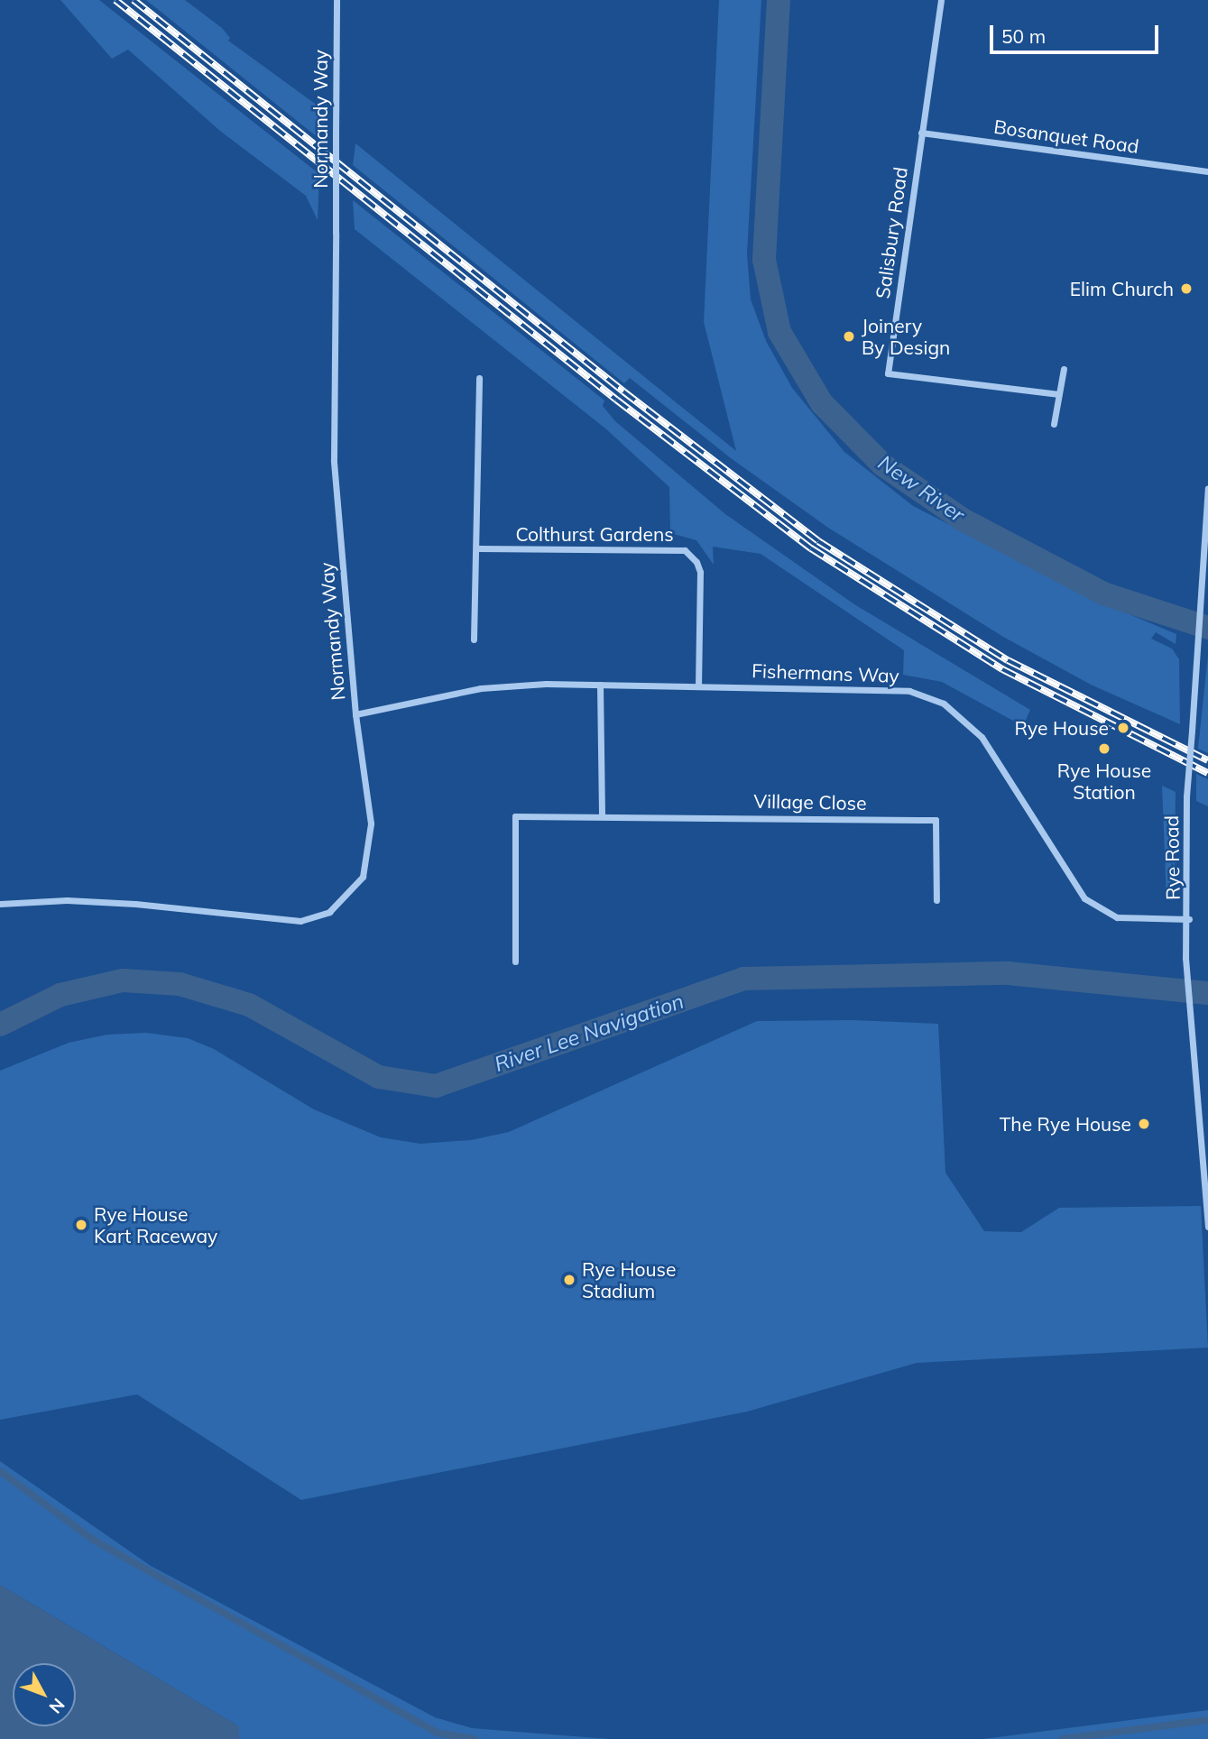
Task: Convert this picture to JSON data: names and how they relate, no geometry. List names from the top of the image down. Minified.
{"streets":{"street":["Normandy Way","Bosanquet Road","Salisbury Road","Colthurst Gardens","Fishermans Way","Village Close","Rye Road"]},"crossings":[["Normandy Way","Fishermans Way"],["Bosanquet Road","Salisbury Road"],["Colthurst Gardens","Fishermans Way"],["Fishermans Way","Rye Road"]],"water":["New River","River Lee Navigation"],"places":["Elim Church","Joinery By Design","Rye House","Rye House Station","The Rye House","Rye House Kart Raceway","Rye House Stadium"],"scale_bar":"50 m","north":"bottom right"}
